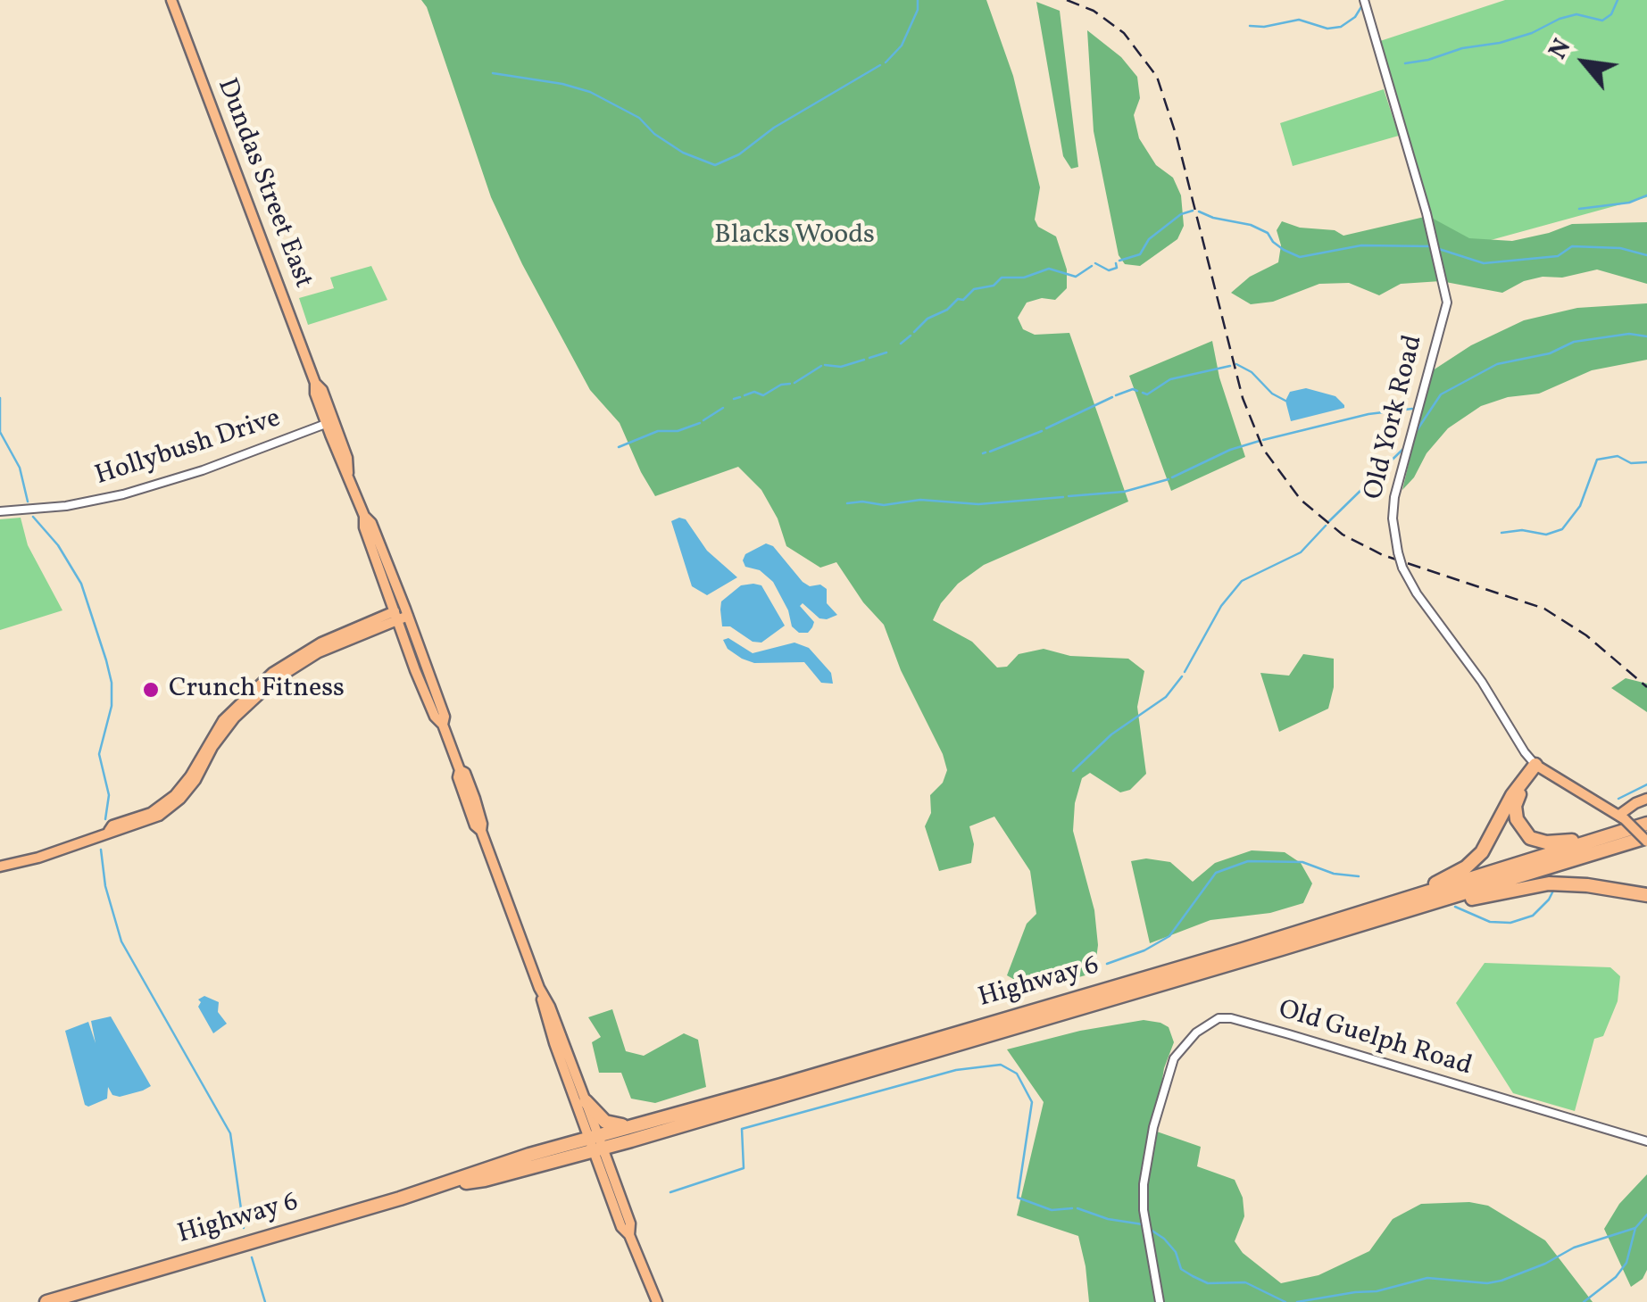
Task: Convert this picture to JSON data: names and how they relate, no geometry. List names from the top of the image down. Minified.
{"streets":{"highway":["Highway 6"],"main road":["Dundas Street East","Old York Road"],"street":["Hollybush Drive","Old Guelph Road"]},"crossings":[["Dundas Street East","Hollybush Drive"],["Dundas Street East","Highway 6"],["Old York Road","Highway 6"]],"parks":["Blacks Woods"],"places":["Crunch Fitness"],"north":"top left"}
